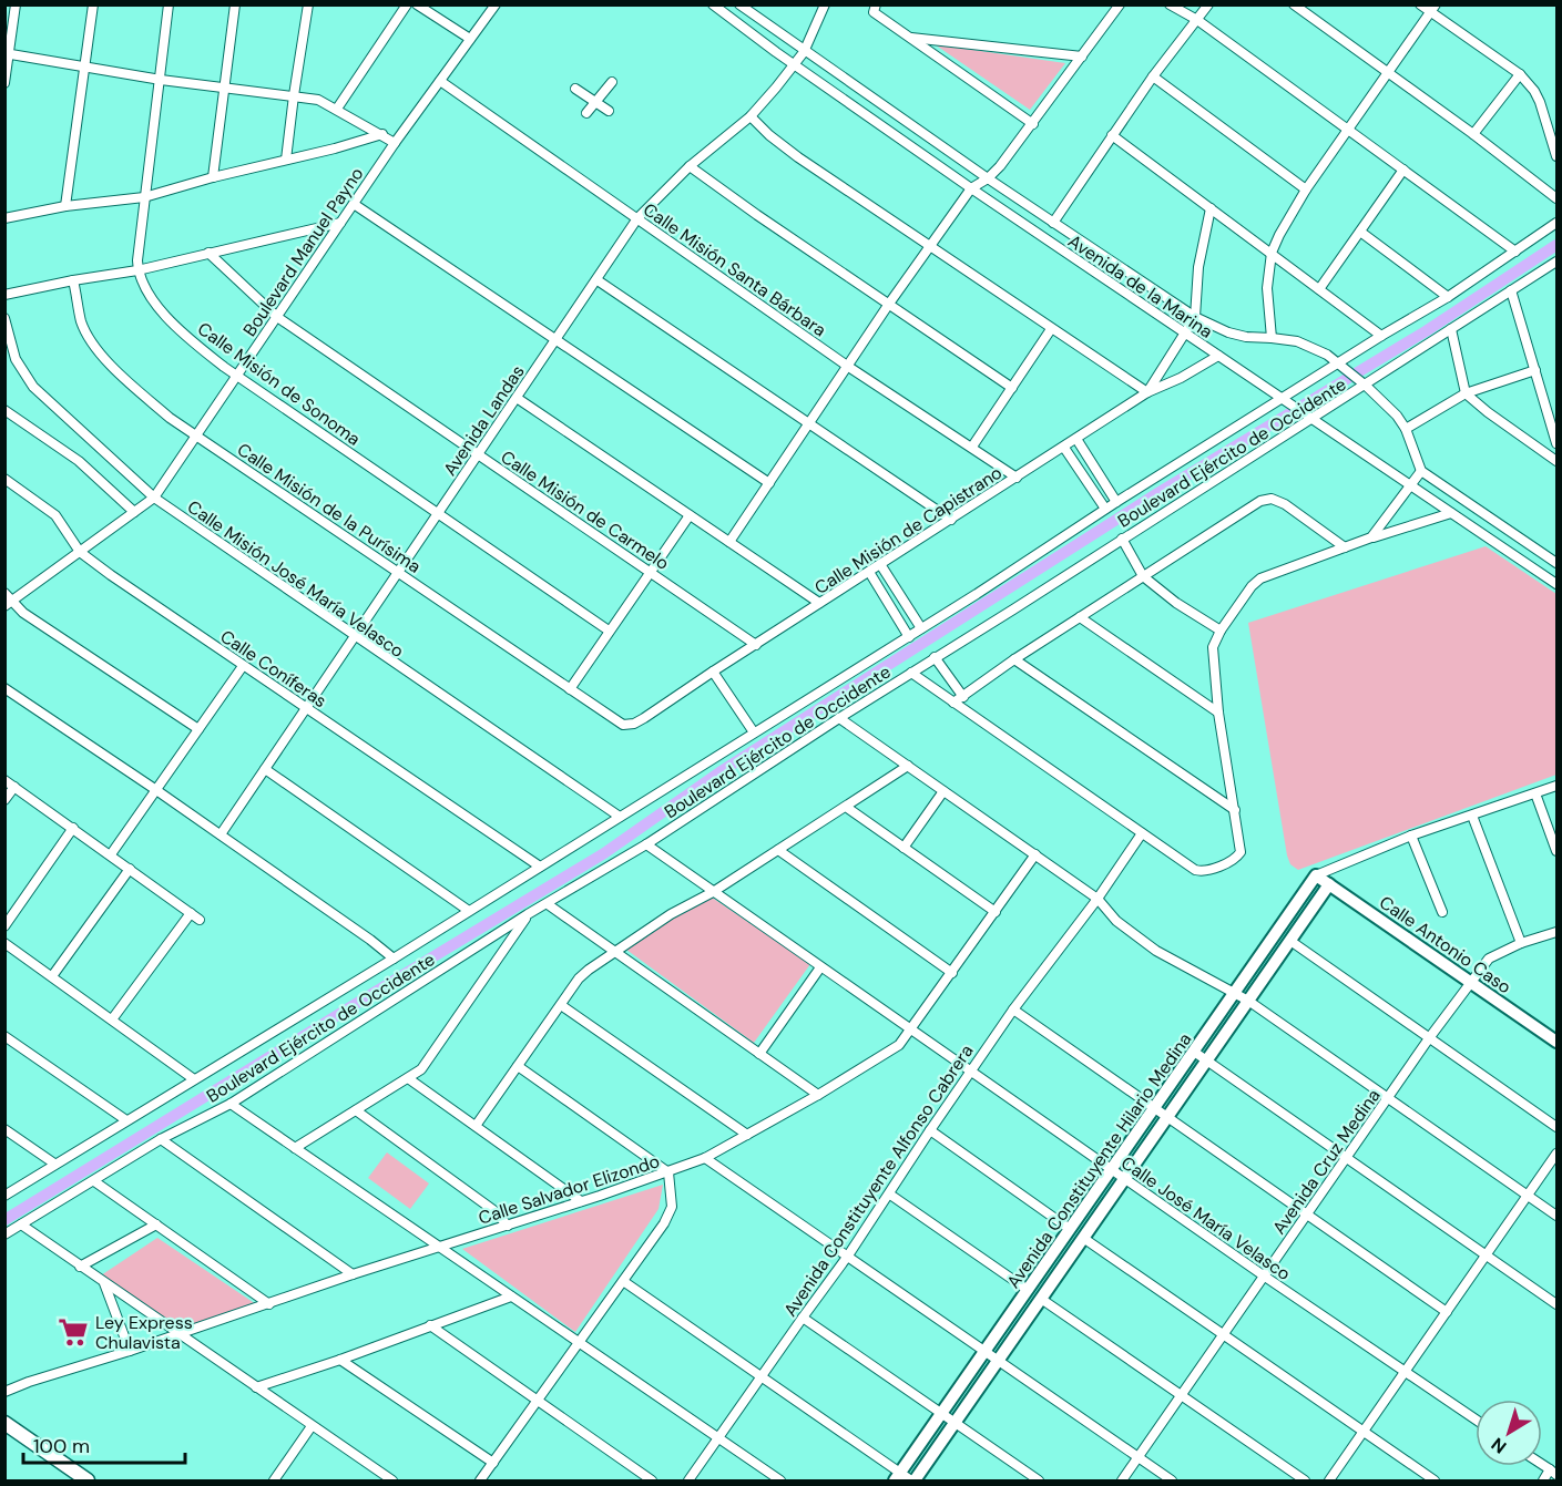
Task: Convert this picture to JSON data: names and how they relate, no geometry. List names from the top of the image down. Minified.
{"streets":{"street":["Boulevard Manuel Payno","Calle Misión Santa Bárbara","Avenida de la Marina","Calle Misión de Sonoma","Avenida Landas","Boulevard Ejército de Occidente","Calle Misión de la Purísima","Calle Misión de Carmelo","Calle Misión de Capistrano","Calle Misión José María Velasco","Calle Coníferas","Calle Antonio Caso","Avenida Constituyente Hilario Medina","Avenida Cruz Medina","Avenida Constituyente Alfonso Cabrera","Calle Salvador Elizondo","Calle José María Velasco"]},"crossings":[["Boulevard Manuel Payno","Calle Misión Santa Bárbara"],["Boulevard Manuel Payno","Calle Misión de Sonoma"],["Boulevard Manuel Payno","Calle Misión de la Purísima"],["Boulevard Manuel Payno","Calle Misión de Carmelo"],["Boulevard Manuel Payno","Calle Misión José María Velasco"],["Boulevard Manuel Payno","Calle Coníferas"],["Calle Misión Santa Bárbara","Avenida Landas"],["Calle Misión Santa Bárbara","Calle Misión de Capistrano"],["Avenida de la Marina","Avenida Landas"],["Avenida de la Marina","Boulevard Ejército de Occidente"],["Avenida de la Marina","Calle Misión de Capistrano"],["Calle Misión de Sonoma","Avenida Landas"],["Avenida Landas","Calle Misión de la Purísima"],["Avenida Landas","Calle Misión de Carmelo"],["Avenida Landas","Calle Misión José María Velasco"],["Avenida Landas","Calle Coníferas"],["Boulevard Ejército de Occidente","Calle Misión José María Velasco"],["Boulevard Ejército de Occidente","Calle Coníferas"],["Boulevard Ejército de Occidente","Calle José María Velasco"],["Calle Misión de la Purísima","Calle Misión de Capistrano"],["Calle Misión de Carmelo","Calle Misión de Capistrano"],["Calle Antonio Caso","Avenida Constituyente Hilario Medina"],["Calle Antonio Caso","Avenida Cruz Medina"],["Avenida Constituyente Hilario Medina","Calle José María Velasco"],["Avenida Cruz Medina","Calle José María Velasco"],["Avenida Constituyente Alfonso Cabrera","Calle José María Velasco"],["Calle Salvador Elizondo","Calle José María Velasco"]],"places":{"supermarket":["Ley Express Chulavista"]},"scale_bar":"100 m","north":"bottom left"}
